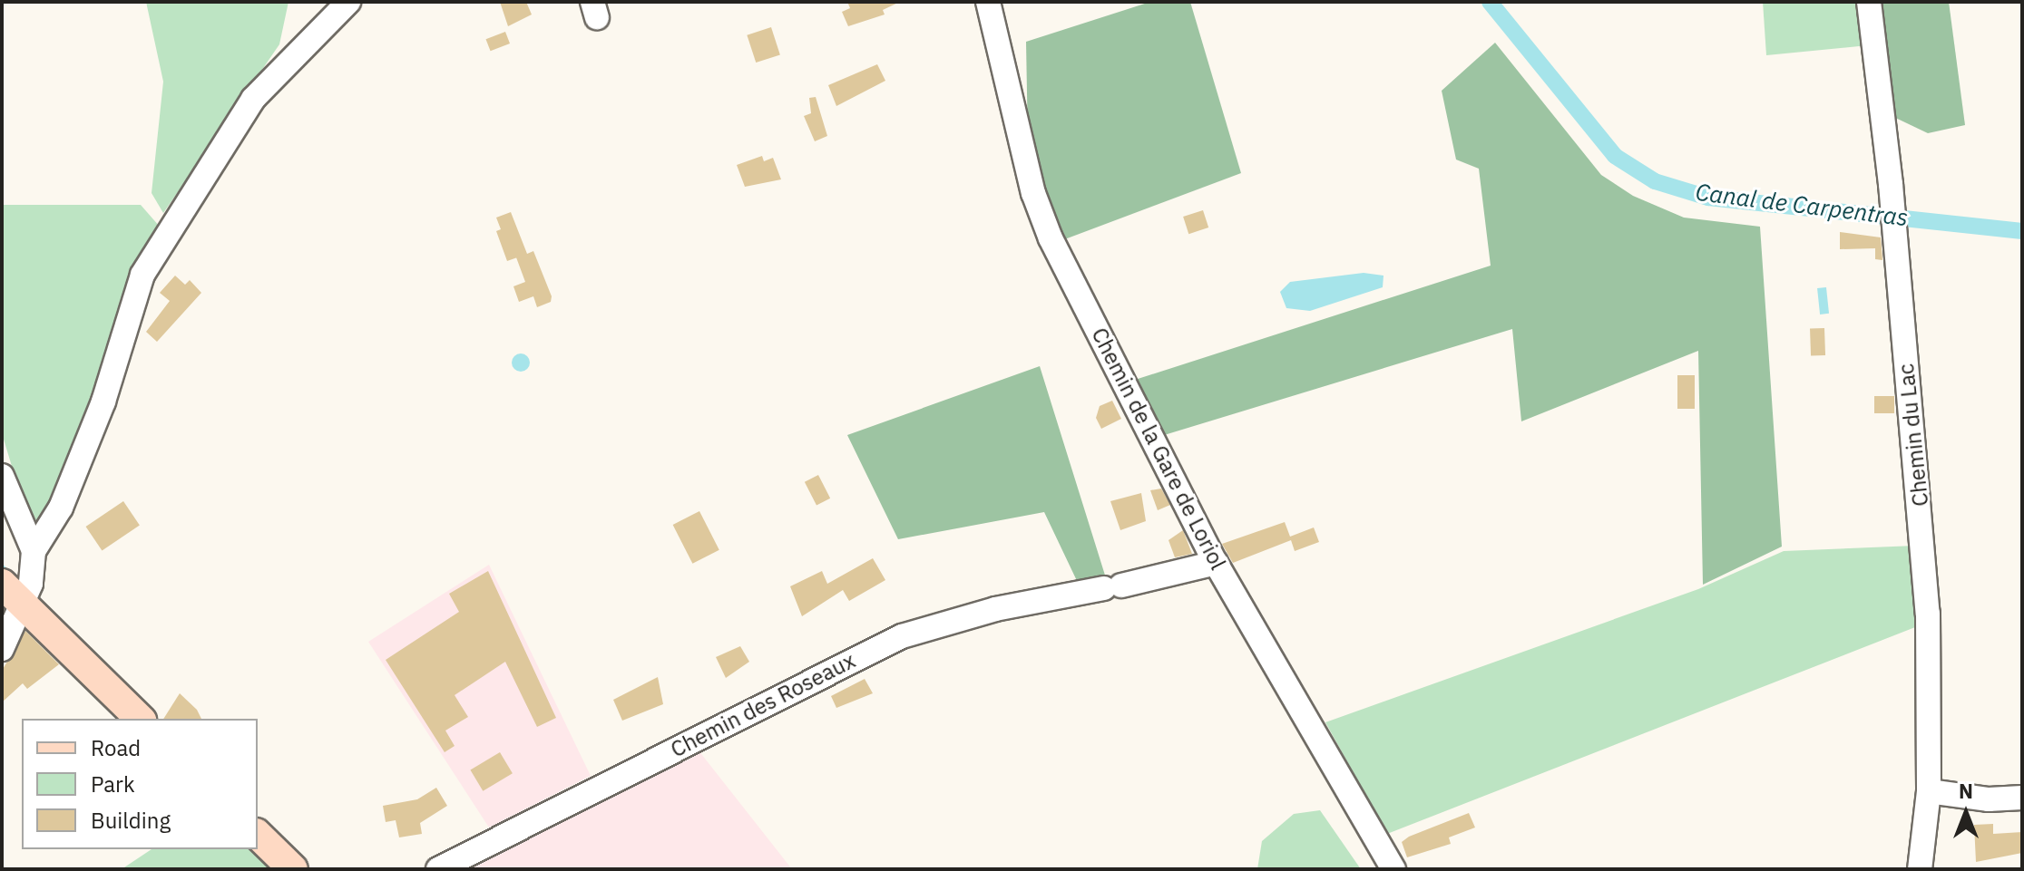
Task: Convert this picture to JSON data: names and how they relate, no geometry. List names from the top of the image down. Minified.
{"streets":{"street":["Chemin du Lac","Chemin de la Gare de Loriol","Chemin des Roseaux"]},"crossings":[["Chemin de la Gare de Loriol","Chemin des Roseaux"]],"water":["Canal de Carpentras"],"legend":["Road","Park","Building"],"north":"top"}
